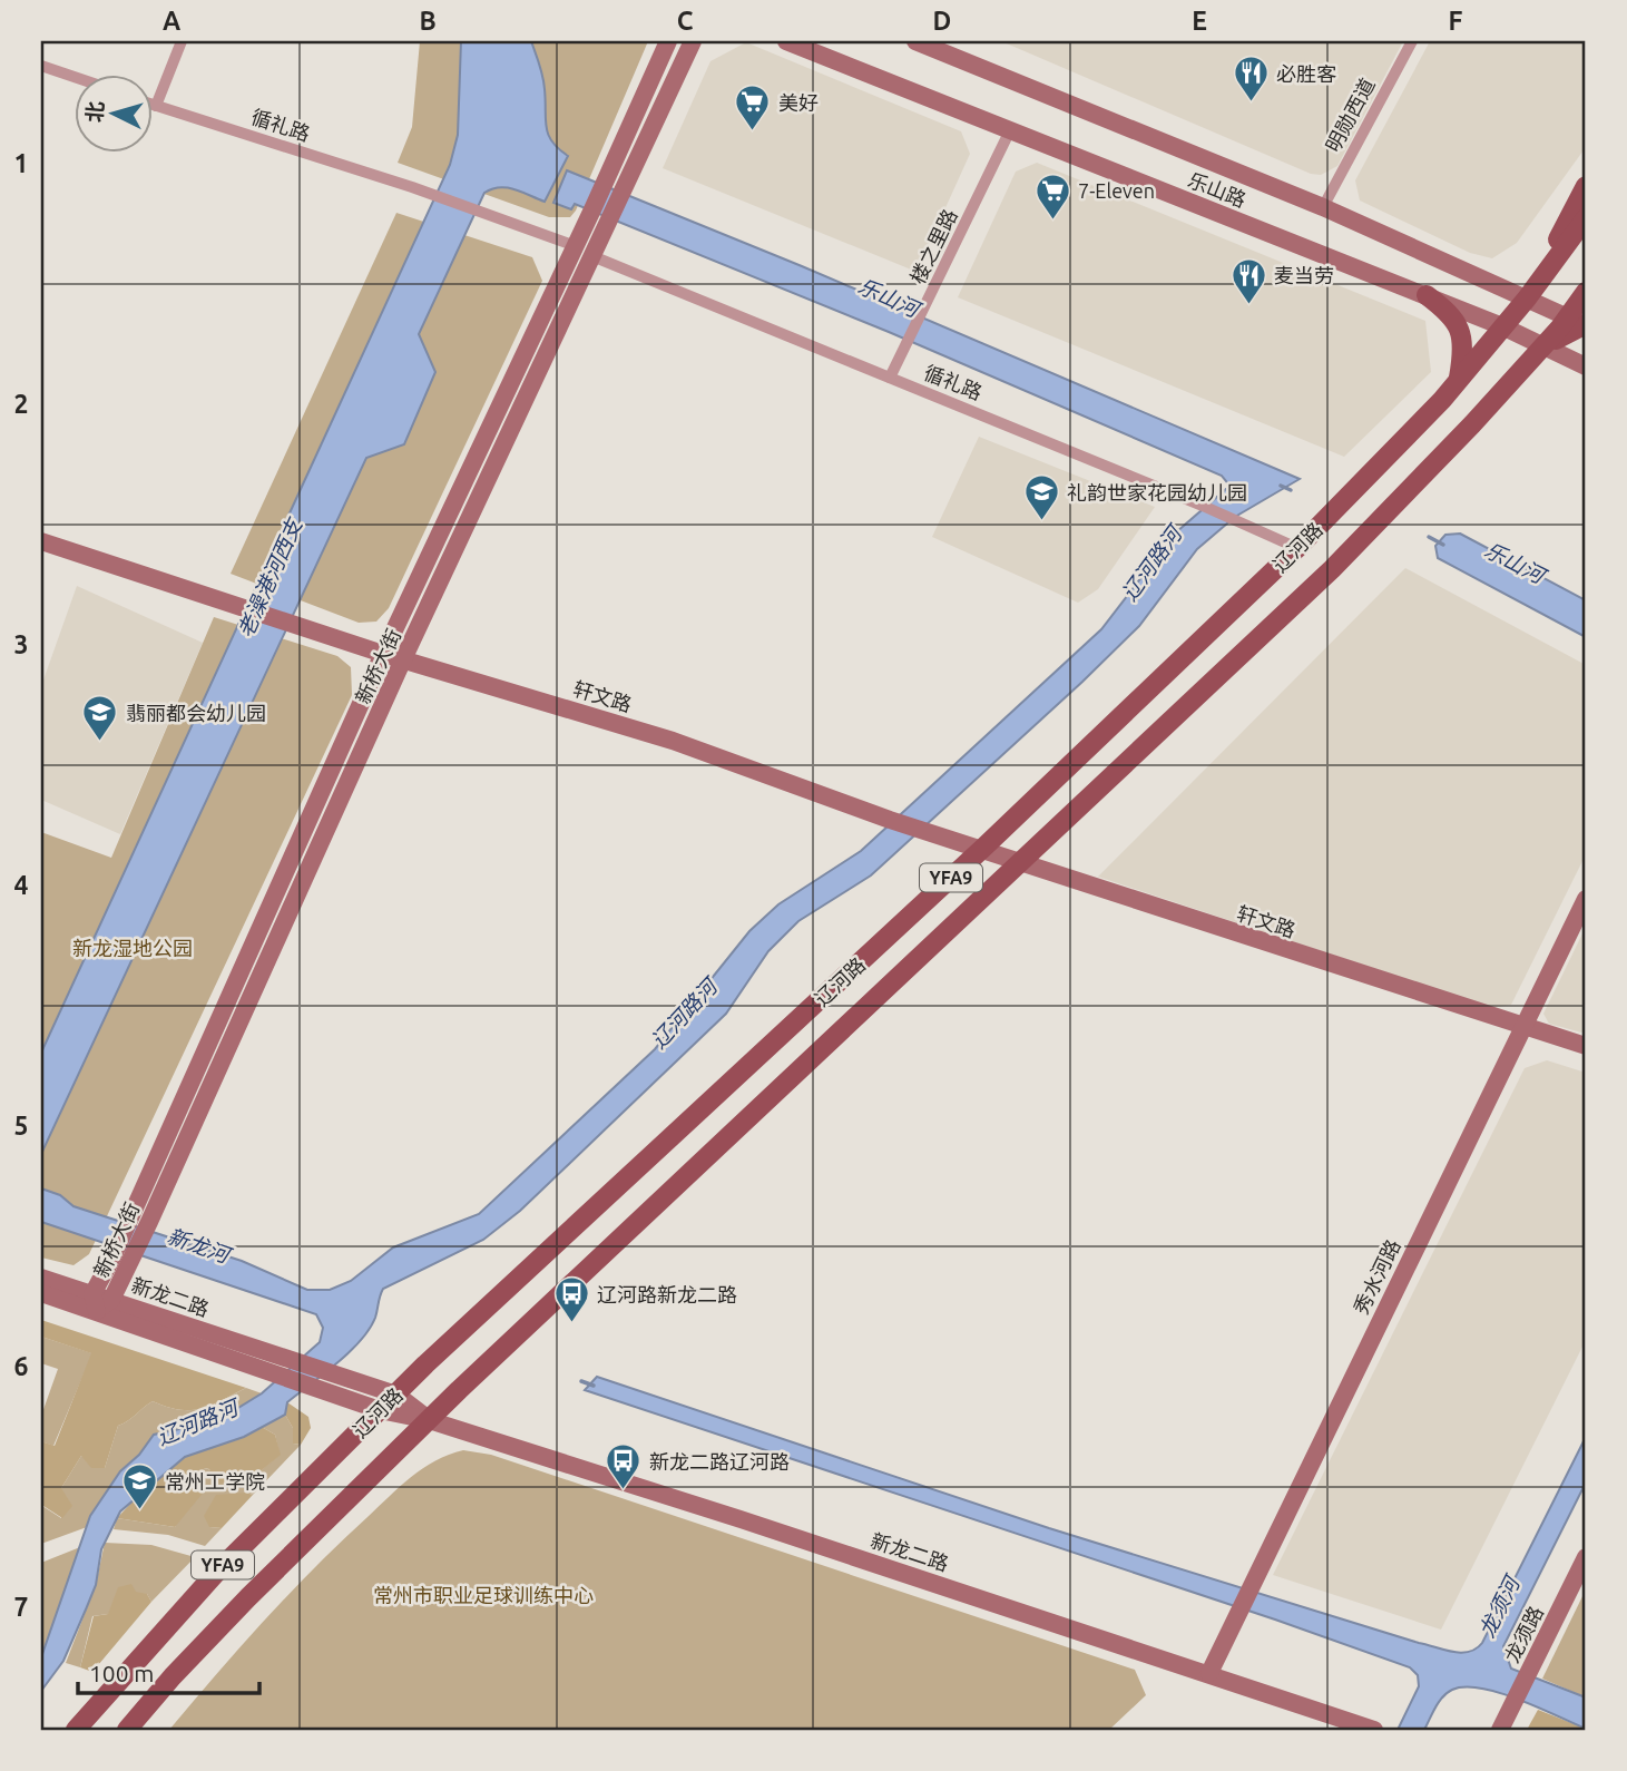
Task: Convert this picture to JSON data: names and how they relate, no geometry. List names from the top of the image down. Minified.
{"streets":{"main road":["辽河路","YFA9"],"street":["明勋西道","循礼路","乐山路","楼之里路","新桥大街","轩文路","秀水河路","新龙二路","龙须路"]},"crossings":[["明勋西道","乐山路"],["循礼路","楼之里路"],["循礼路","辽河路"],["循礼路","新桥大街"],["乐山路","楼之里路"],["乐山路","辽河路"],["辽河路","轩文路"],["辽河路","新龙二路"],["新桥大街","轩文路"],["新桥大街","新龙二路"],["轩文路","秀水河路"],["秀水河路","新龙二路"]],"water":["乐山河","辽河路河","老澡港河西支","新龙河","龙须河"],"parks":["新龙湿地公园","常州市职业足球训练中心"],"places":{"restaurant":["必胜客","麦当劳"],"supermarket":["美好","7-Eleven"],"school or university":["礼韵世家花园幼儿园","翡丽都会幼儿园","常州工学院"],"bus stop":["辽河路新龙二路","新龙二路辽河路"]},"scale_bar":"100 m","north":"left","grid":{"columns":["A","B","C","D","E","F"],"rows":["1","2","3","4","5","6","7"]}}
